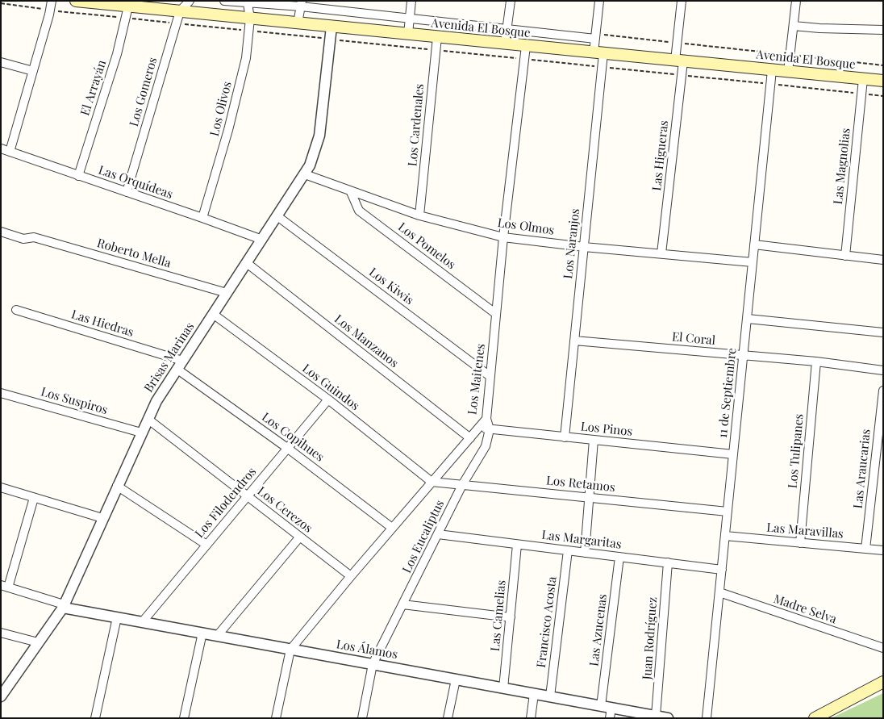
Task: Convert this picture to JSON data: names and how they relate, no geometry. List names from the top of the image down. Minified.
{"streets":{"main road":["Avenida El Bosque"],"street":["El Arrayán","Los Gomeros","Los Olivos","Los Cardenales","Las Higueras","Las Magnolias","Las Orquídeas","Los Olmos","Los Naranjos","Los Pomelos","Roberto Mella","Los Kiwis","Las Hiedras","El Coral","Los Manzanos","Brisas Marinas","Los Maitenes","Los Guindos","11 de Septiembre","Los Suspiros","Los Pinos","Los Copihues","Los Tulipanes","Las Araucarias","Los Retamos","Los Filodendros","Los Cerezos","Las Maravillas","Los Eucaliptus","Las Margaritas","Madre Selva","Las Camelias","Francisco Acosta","Las Azucenas","Juan Rodríguez","Los Álamos"]},"crossings":[["Avenida El Bosque","El Arrayán"],["Avenida El Bosque","Los Gomeros"],["Avenida El Bosque","Los Olivos"],["Avenida El Bosque","Los Cardenales"],["Avenida El Bosque","Las Higueras"],["Avenida El Bosque","Las Magnolias"],["Avenida El Bosque","Los Naranjos"],["Avenida El Bosque","Brisas Marinas"],["Avenida El Bosque","Los Maitenes"],["Avenida El Bosque","11 de Septiembre"],["El Arrayán","Las Orquídeas"],["Los Gomeros","Las Orquídeas"],["Los Olivos","Las Orquídeas"],["Los Cardenales","Los Olmos"],["Las Higueras","Los Olmos"],["Las Orquídeas","Brisas Marinas"],["Los Olmos","Los Naranjos"],["Los Olmos","Los Pomelos"],["Los Olmos","Brisas Marinas"],["Los Olmos","Los Maitenes"],["Los Olmos","11 de Septiembre"],["Los Naranjos","El Coral"],["Los Naranjos","Los Pinos"],["Los Pomelos","Los Maitenes"],["Roberto Mella","Brisas Marinas"],["Los Kiwis","Brisas Marinas"],["Los Kiwis","Los Maitenes"],["Las Hiedras","Brisas Marinas"],["Las Hiedras","Los Copihues"],["El Coral","11 de Septiembre"],["El Coral","Los Tulipanes"],["Los Manzanos","Brisas Marinas"],["Los Manzanos","Los Maitenes"],["Brisas Marinas","Los Guindos"],["Brisas Marinas","Los Suspiros"],["Brisas Marinas","Los Copihues"],["Brisas Marinas","Los Cerezos"],["Brisas Marinas","Los Álamos"],["Los Maitenes","Los Guindos"],["Los Maitenes","Los Pinos"],["Los Maitenes","Los Copihues"],["Los Maitenes","Los Retamos"],["Los Maitenes","Los Cerezos"],["Los Maitenes","Los Álamos"],["Los Guindos","Los Retamos"],["Los Guindos","Los Filodendros"],["11 de Septiembre","Los Pinos"],["11 de Septiembre","Los Retamos"],["11 de Septiembre","Las Maravillas"],["11 de Septiembre","Las Margaritas"],["11 de Septiembre","Madre Selva"],["Los Pinos","Los Eucaliptus"],["Los Copihues","Los Filodendros"],["Los Tulipanes","Las Maravillas"],["Las Araucarias","Las Maravillas"],["Los Retamos","Los Eucaliptus"],["Los Filodendros","Los Cerezos"],["Los Filodendros","Los Álamos"],["Los Eucaliptus","Las Margaritas"],["Los Eucaliptus","Los Álamos"],["Las Margaritas","Las Camelias"],["Las Margaritas","Francisco Acosta"],["Las Margaritas","Las Azucenas"],["Las Margaritas","Juan Rodríguez"],["Las Camelias","Los Álamos"],["Francisco Acosta","Los Álamos"],["Las Azucenas","Los Álamos"],["Juan Rodríguez","Los Álamos"]]}
